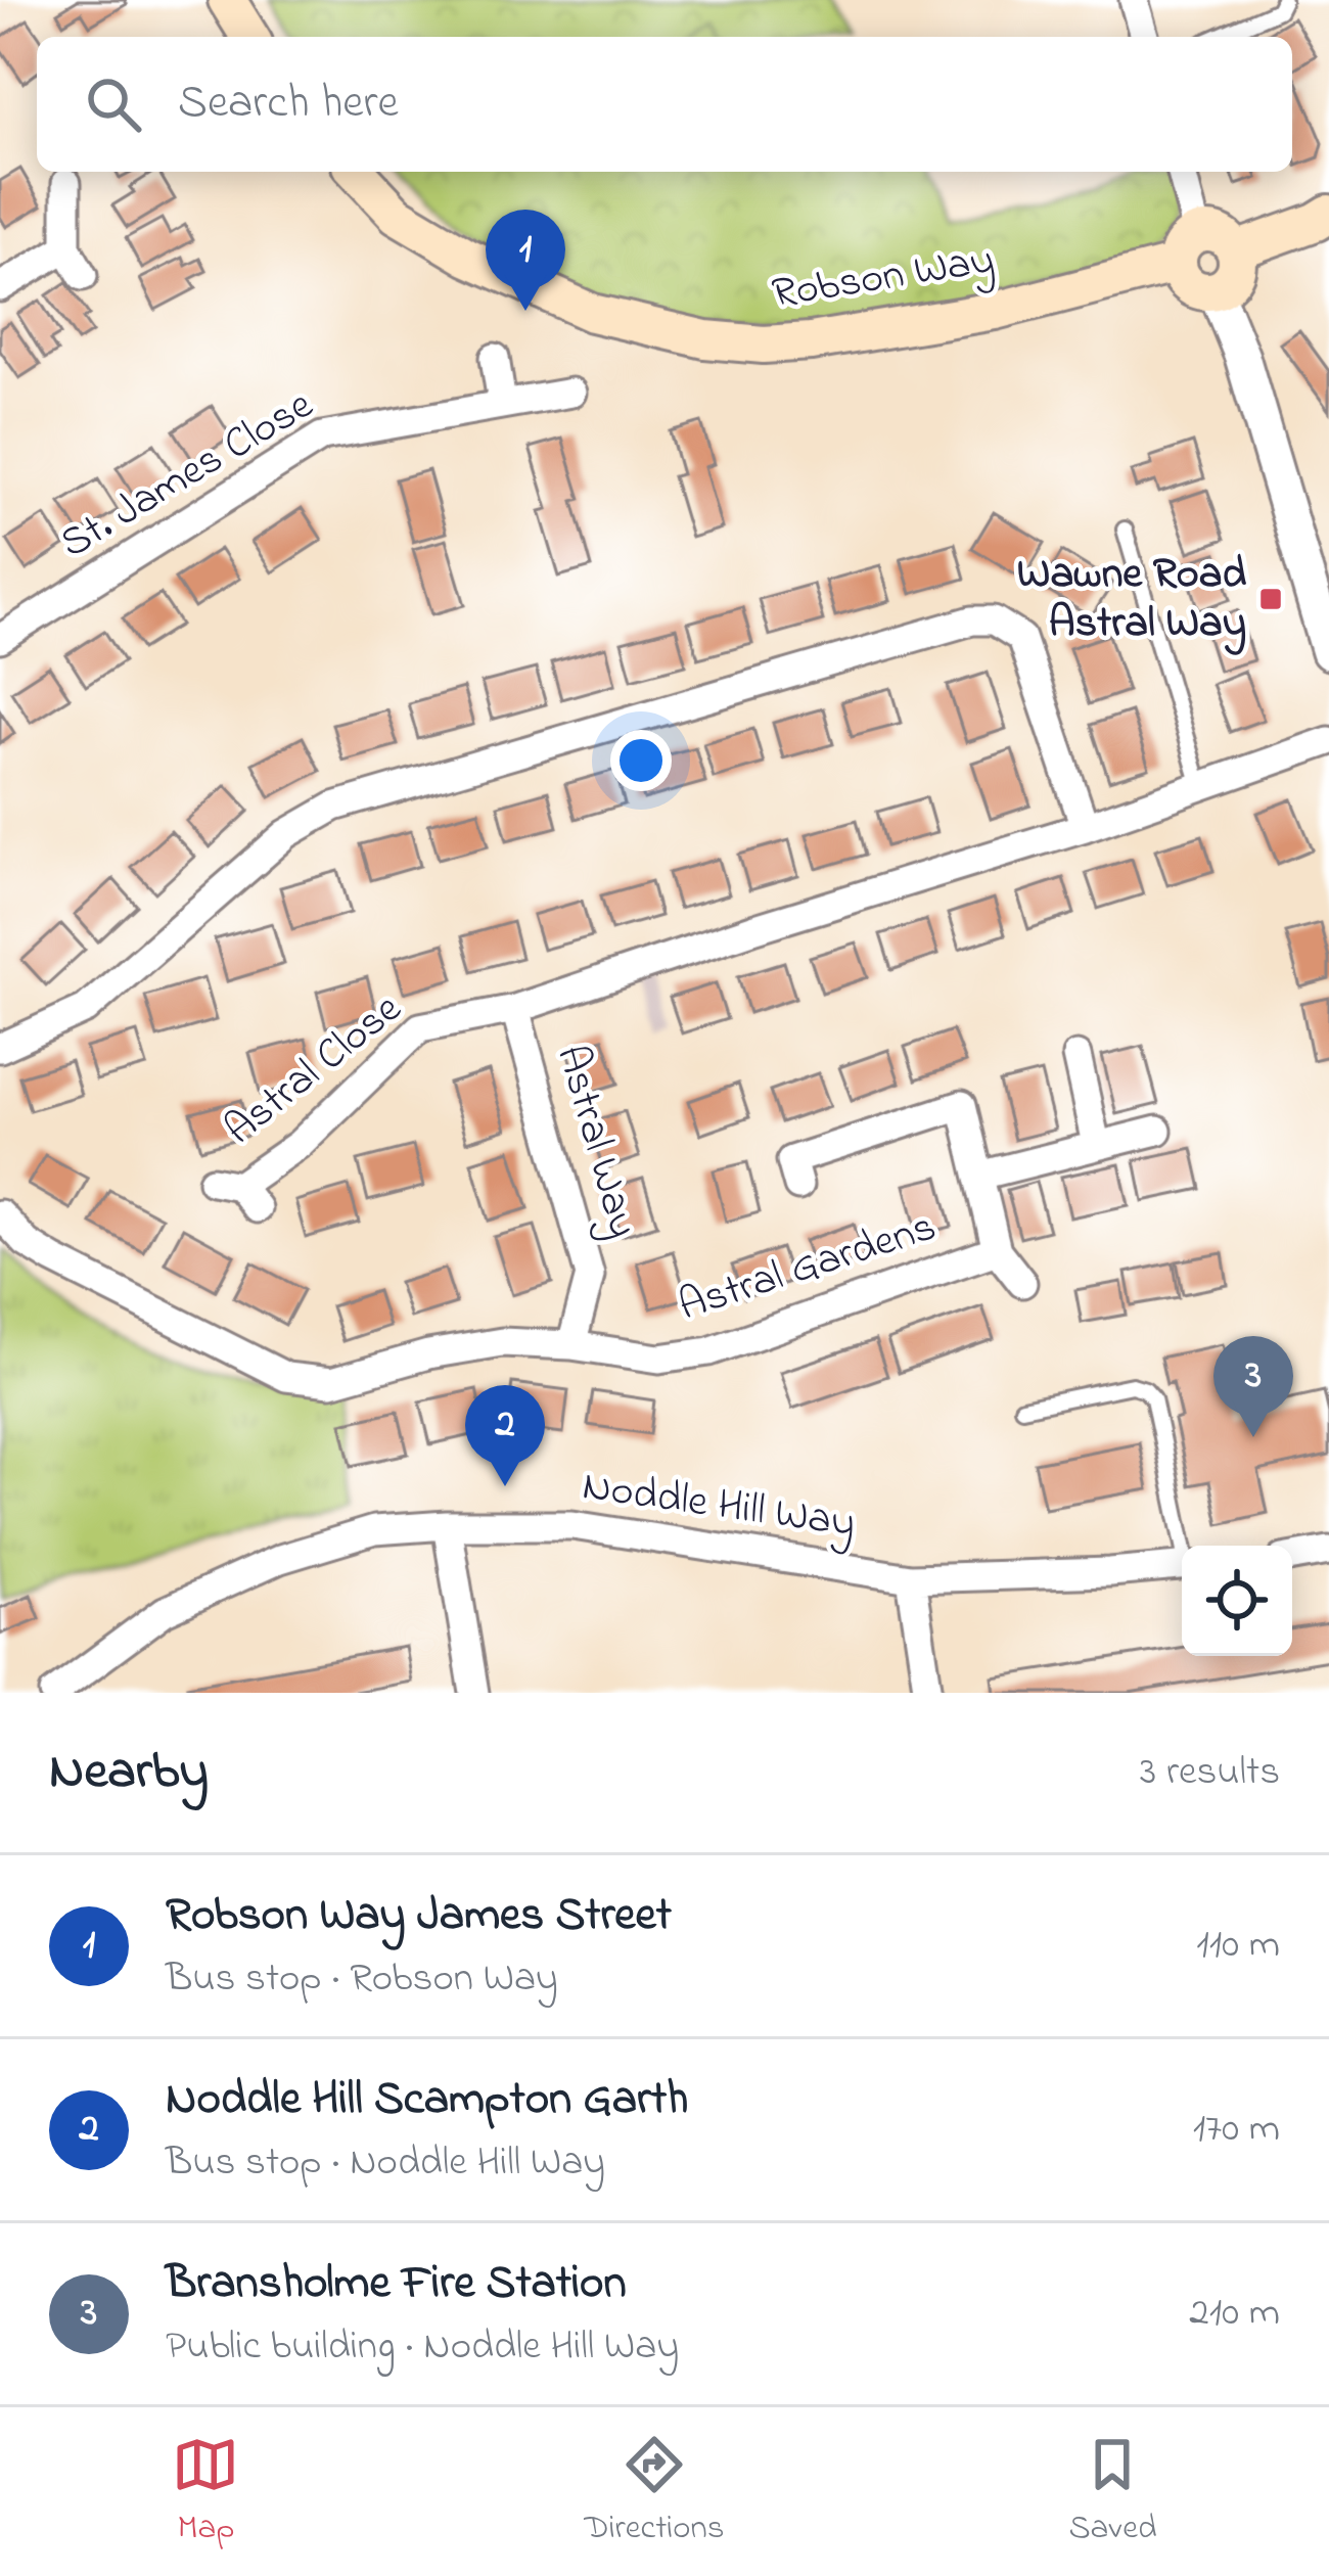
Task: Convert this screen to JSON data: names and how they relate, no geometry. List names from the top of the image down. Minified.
{"streets":{"main road":["Robson Way"],"street":["St. James Close","Astral Close","Astral Way","Astral Gardens","Noddle Hill Way"]},"crossings":[["Astral Close","Astral Way"],["Astral Way","Astral Gardens"]],"places":{"transit":["Wawne Road Astral Way"]},"page":{"search":"Search here","pins":["1","3","2"],"heading":["Nearby","3 results"],"list":[{"mark":"1","name":"Robson Way James Street","note":"Bus stop · Robson Way","value":"110 m"},{"mark":"2","name":"Noddle Hill Scampton Garth","note":"Bus stop · Noddle Hill Way","value":"170 m"},{"mark":"3","name":"Bransholme Fire Station","note":"Public building · Noddle Hill Way","value":"210 m"}],"nav":["Map","Directions","Saved"]}}
